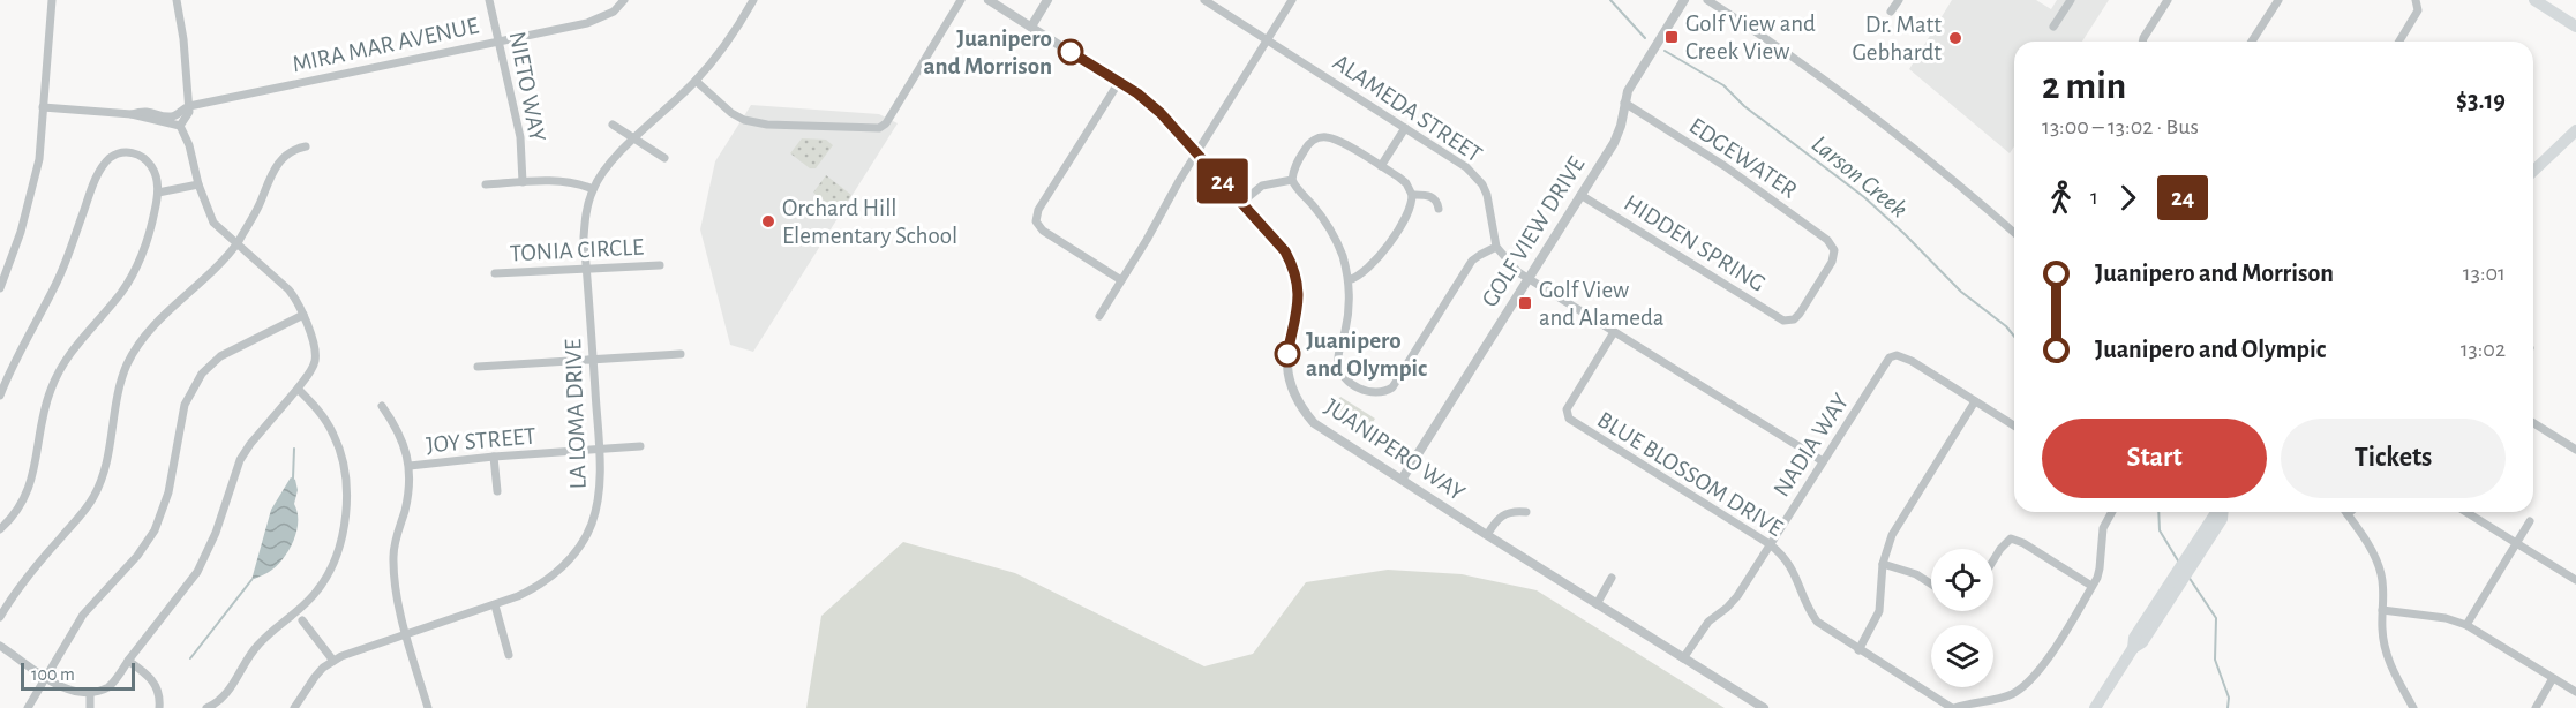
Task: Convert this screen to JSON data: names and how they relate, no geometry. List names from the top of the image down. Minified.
{"streets":{"street":["MIRA MAR AVENUE","NIETO WAY","ALAMEDA STREET","EDGEWATER","GOLF VIEW DRIVE","HIDDEN SPRING","TONIA CIRCLE","LA LOMA DRIVE","JOY STREET","NADIA WAY","JUANIPERO WAY","BLUE BLOSSOM DRIVE"]},"crossings":[["MIRA MAR AVENUE","NIETO WAY"],["EDGEWATER","GOLF VIEW DRIVE"],["EDGEWATER","HIDDEN SPRING"],["GOLF VIEW DRIVE","HIDDEN SPRING"],["GOLF VIEW DRIVE","JUANIPERO WAY"],["TONIA CIRCLE","LA LOMA DRIVE"],["LA LOMA DRIVE","JOY STREET"],["NADIA WAY","JUANIPERO WAY"],["NADIA WAY","BLUE BLOSSOM DRIVE"]],"water":["Larson Creek"],"places":{"transit":["Golf View and Creek View","Golf View and Alameda"],"other":["Dr. Matt Gebhardt","Juanipero and Morrison","Orchard Hill Elementary School","Juanipero and Olympic"]},"lines":["bus line 24"],"scale_bar":"100 m","page":{"on_map":"24","heading":["2 min","13:00 – 13:02 · Bus","$3.19"],"legs":["1","24"],"list":[{"name":"Juanipero and Morrison","value":"13:01"},{"name":"Juanipero and Olympic","value":"13:02"}],"buttons":["Start","Tickets"],"scale":"100 m"}}
